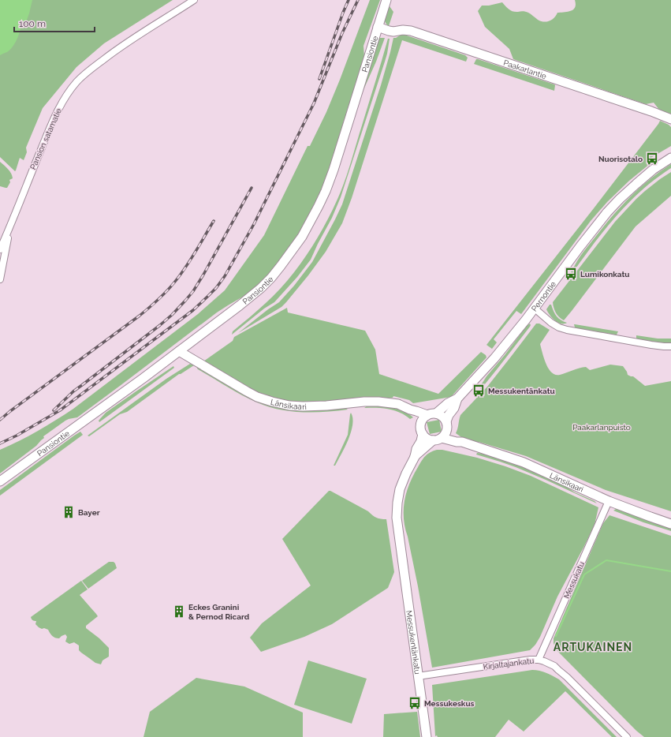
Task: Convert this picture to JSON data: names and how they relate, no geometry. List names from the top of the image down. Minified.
{"streets":{"street":["Pansiontie","Paakarlantie","Pansion satamatie","Pernontie","Länsikaari","Messukatu","Messukentänkatu","Kirjaltajankatu"]},"crossings":[["Pansiontie","Paakarlantie"],["Pansiontie","Länsikaari"],["Pernontie","Länsikaari"],["Pernontie","Messukentänkatu"],["Länsikaari","Messukatu"],["Länsikaari","Messukentänkatu"],["Messukatu","Kirjaltajankatu"],["Messukentänkatu","Kirjaltajankatu"]],"districts":["ARTUKAINEN"],"parks":["Paakarlanpuisto"],"places":{"bus stop":["Nuorisotalo","Lumikonkatu","Messukentänkatu","Messukeskus"],"building":["Bayer","Eckes Granini & Pernod Ricard"]},"scale_bar":"100 m"}
